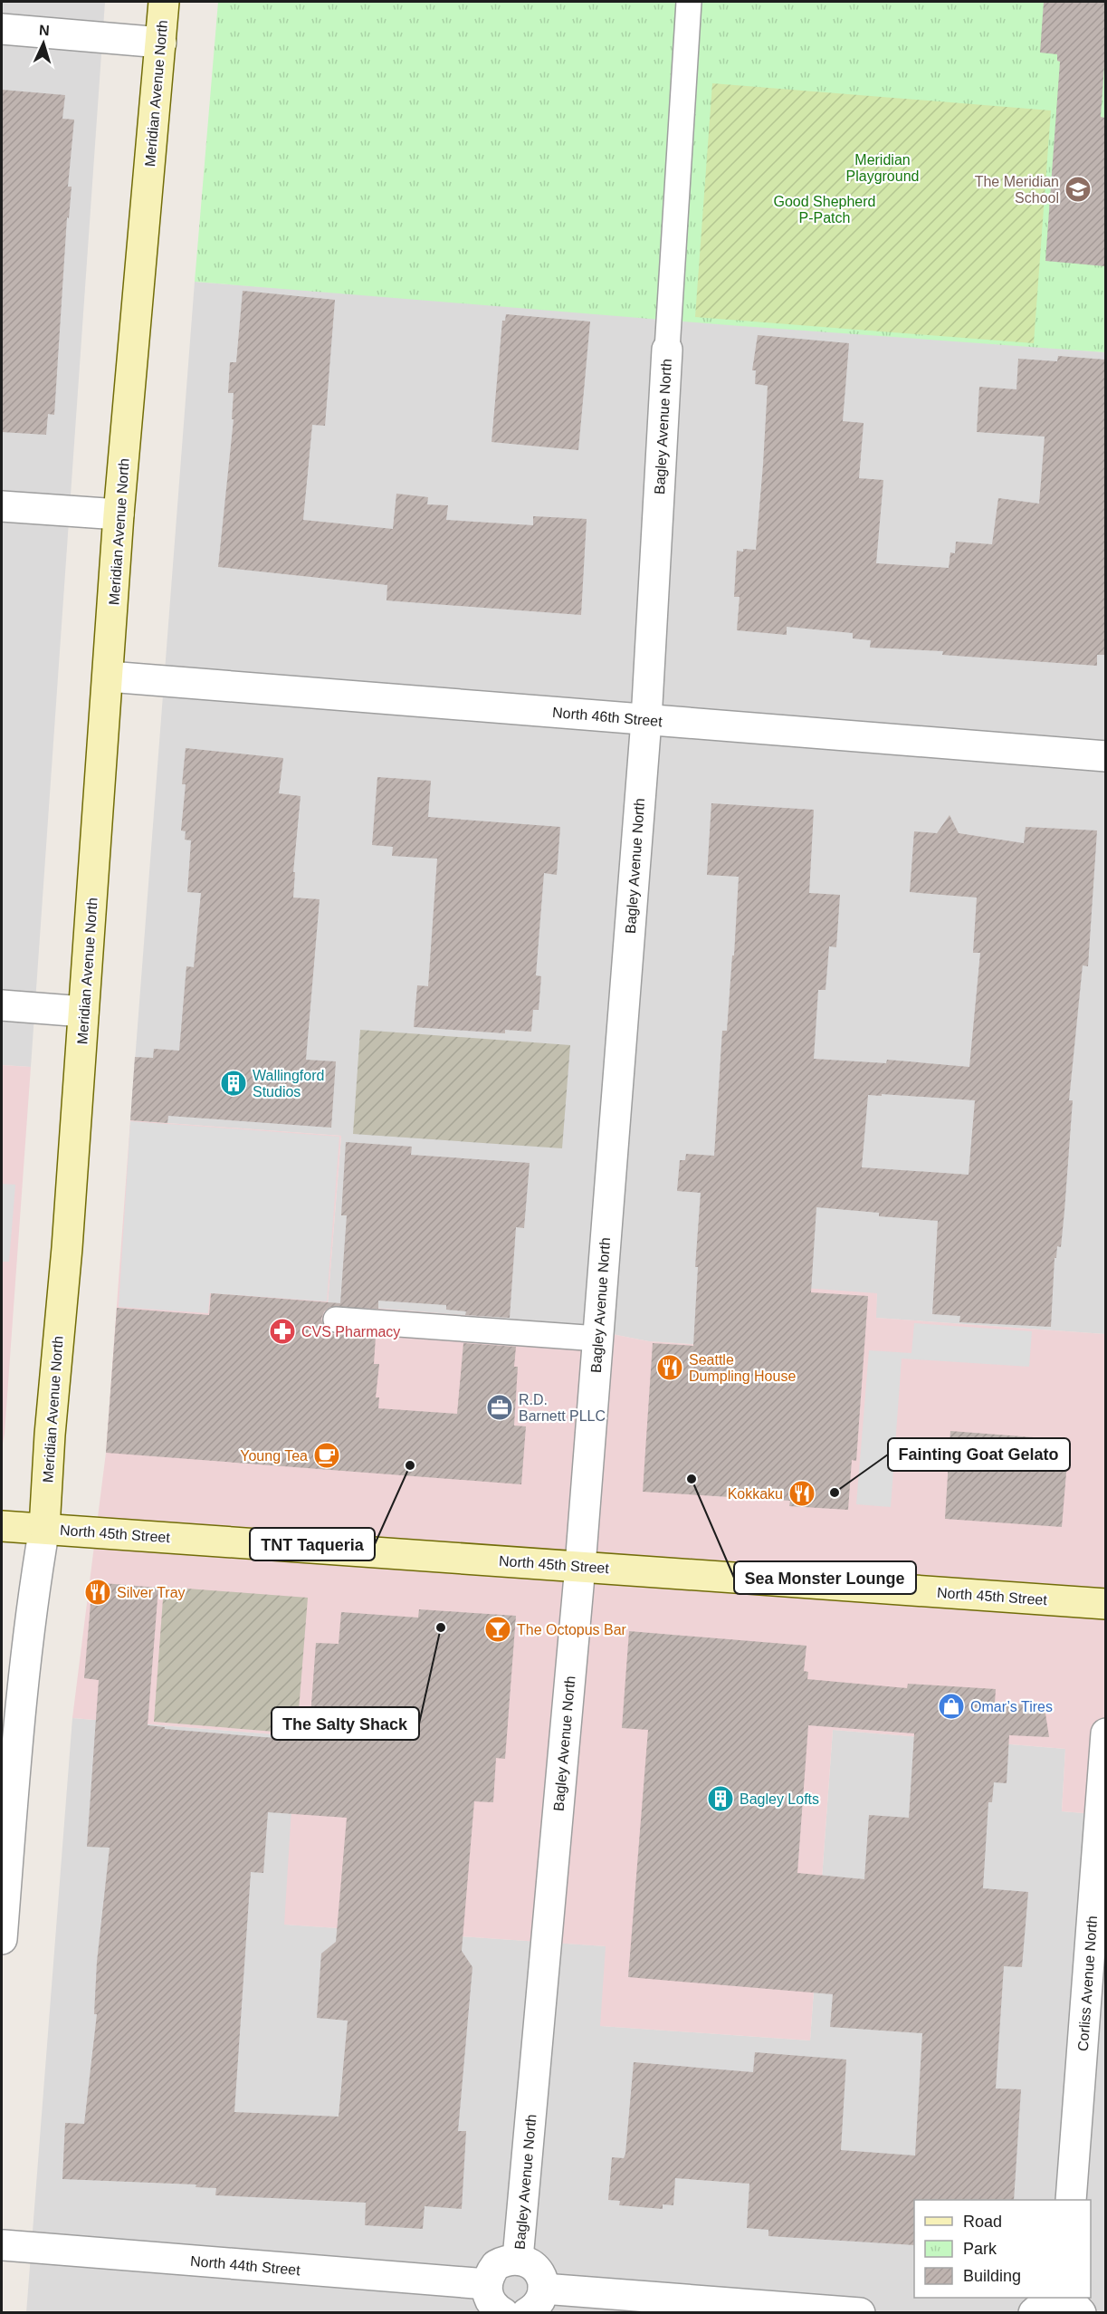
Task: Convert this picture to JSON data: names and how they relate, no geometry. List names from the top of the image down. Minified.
{"streets":{"street":["Meridian Avenue North","Bagley Avenue North","North 46th Street","North 45th Street","Corliss Avenue North","North 44th Street"]},"crossings":[["Meridian Avenue North","North 46th Street"],["Meridian Avenue North","North 45th Street"],["Bagley Avenue North","North 46th Street"],["Bagley Avenue North","North 45th Street"]],"parks":["Meridian Playground","Good Shepherd P-Patch"],"places":{"school or university":["The Meridian School"],"building":["Wallingford Studios","Bagley Lofts"],"pharmacy":["CVS Pharmacy"],"restaurant":["Seattle Dumpling House","Kokkaku","Silver Tray"],"office":["R.D. Barnett PLLC"],"cafe":["Young Tea"],"other":["TNT Taqueria","Sea Monster Lounge","Fainting Goat Gelato","The Salty Shack"],"bar":["The Octopus Bar"],"shop":["Omar’s Tires"]},"legend":["Road","Park","Building"],"north":"top"}
